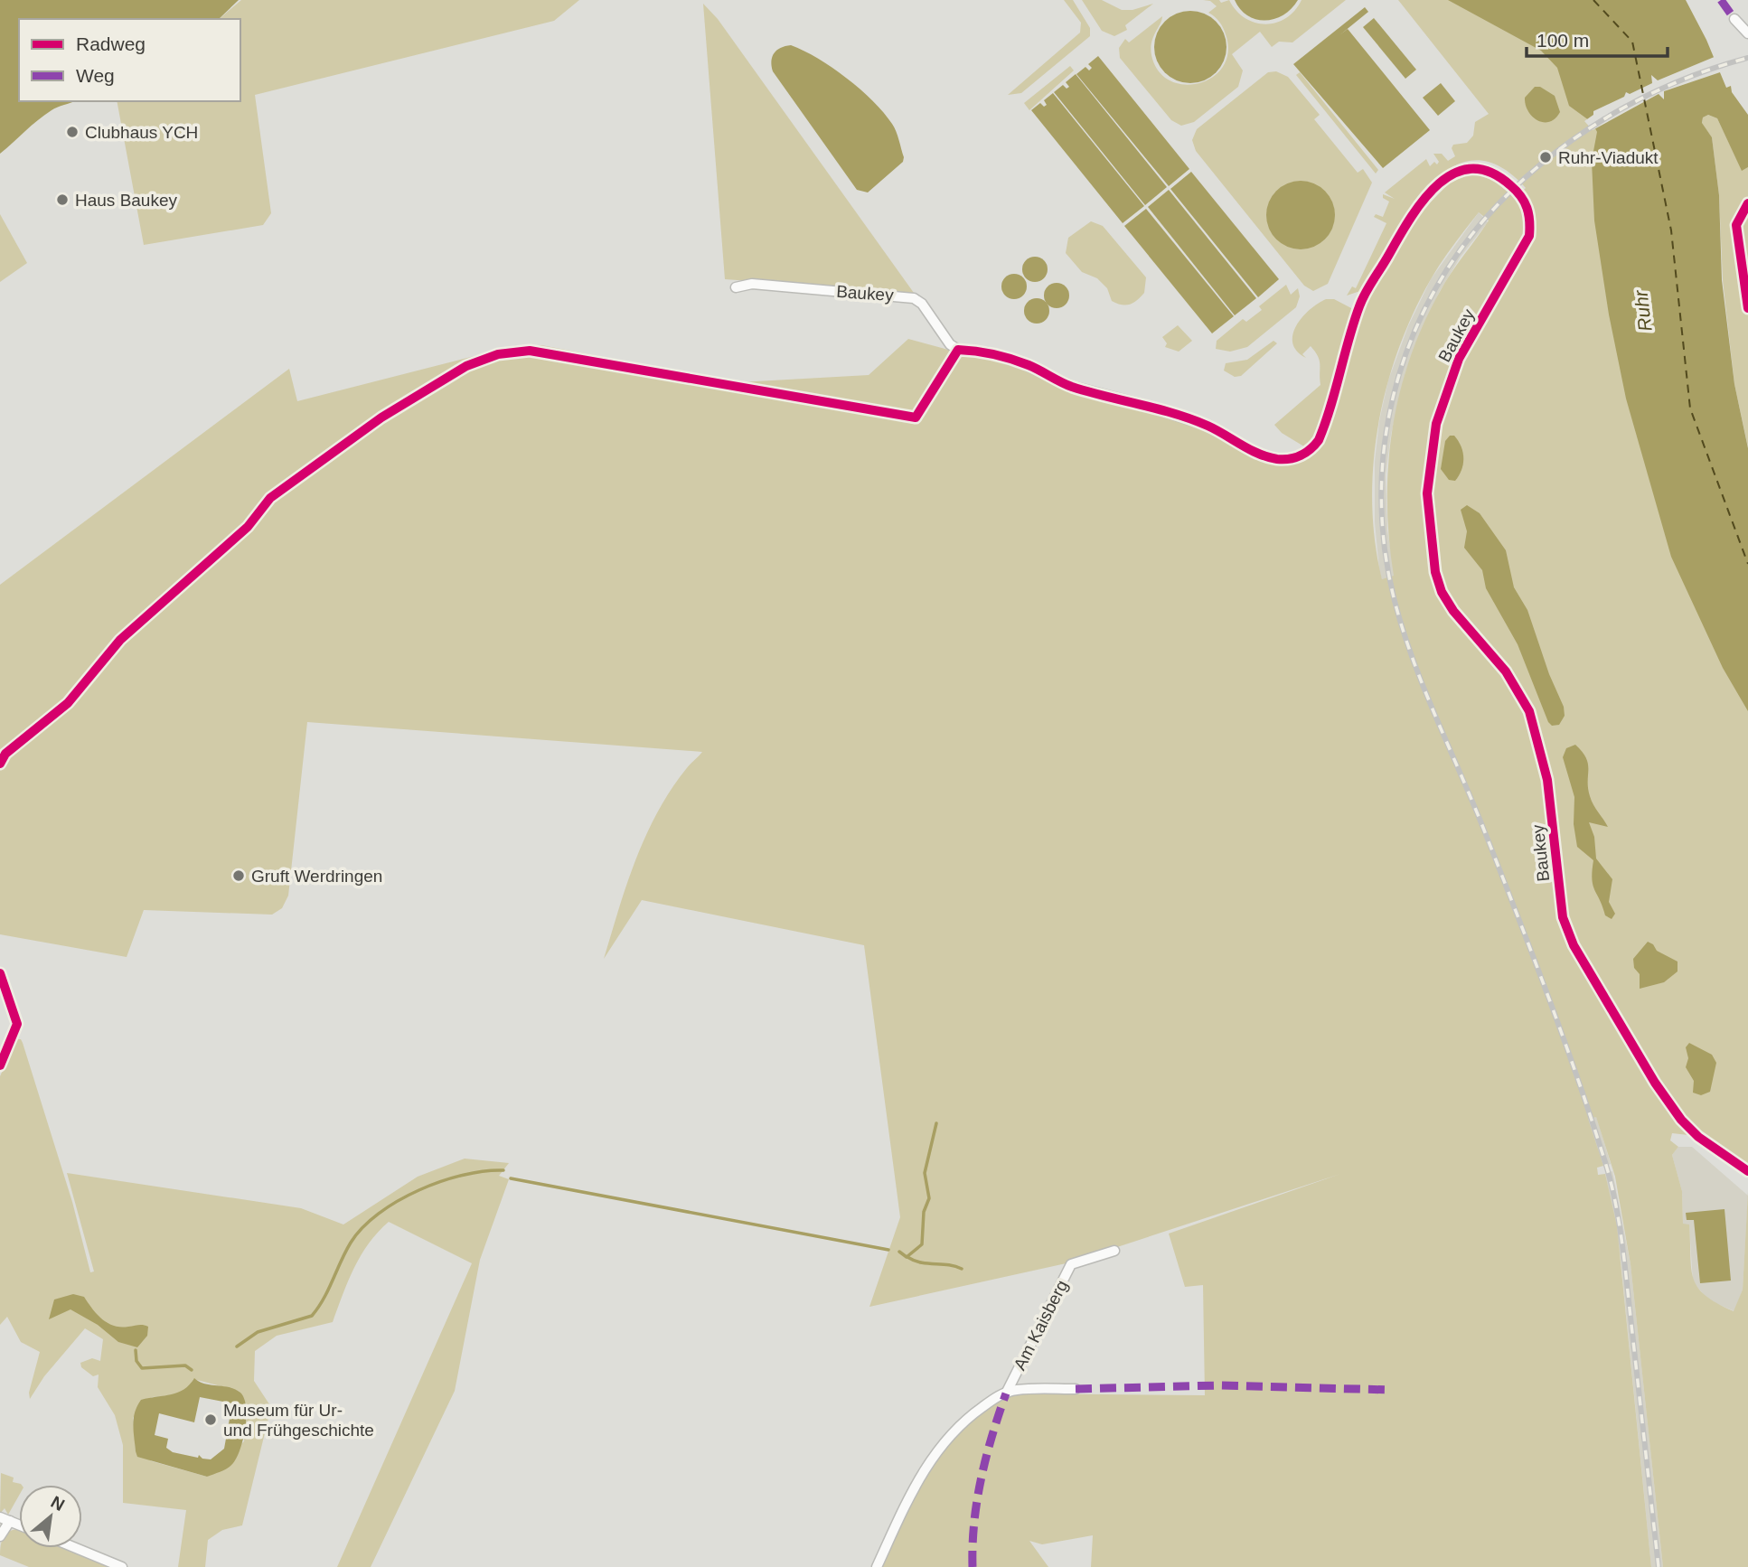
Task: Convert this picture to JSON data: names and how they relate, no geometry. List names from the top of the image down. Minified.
{"streets":{"street":["Baukey","Am Kaisberg"]},"water":["Ruhr"],"places":["Clubhaus YCH","Ruhr-Viadukt","Haus Baukey","Gruft Werdringen","Museum für Ur- und Frühgeschichte"],"legend":["Radweg","Weg"],"scale_bar":"100 m","north":"top right"}
